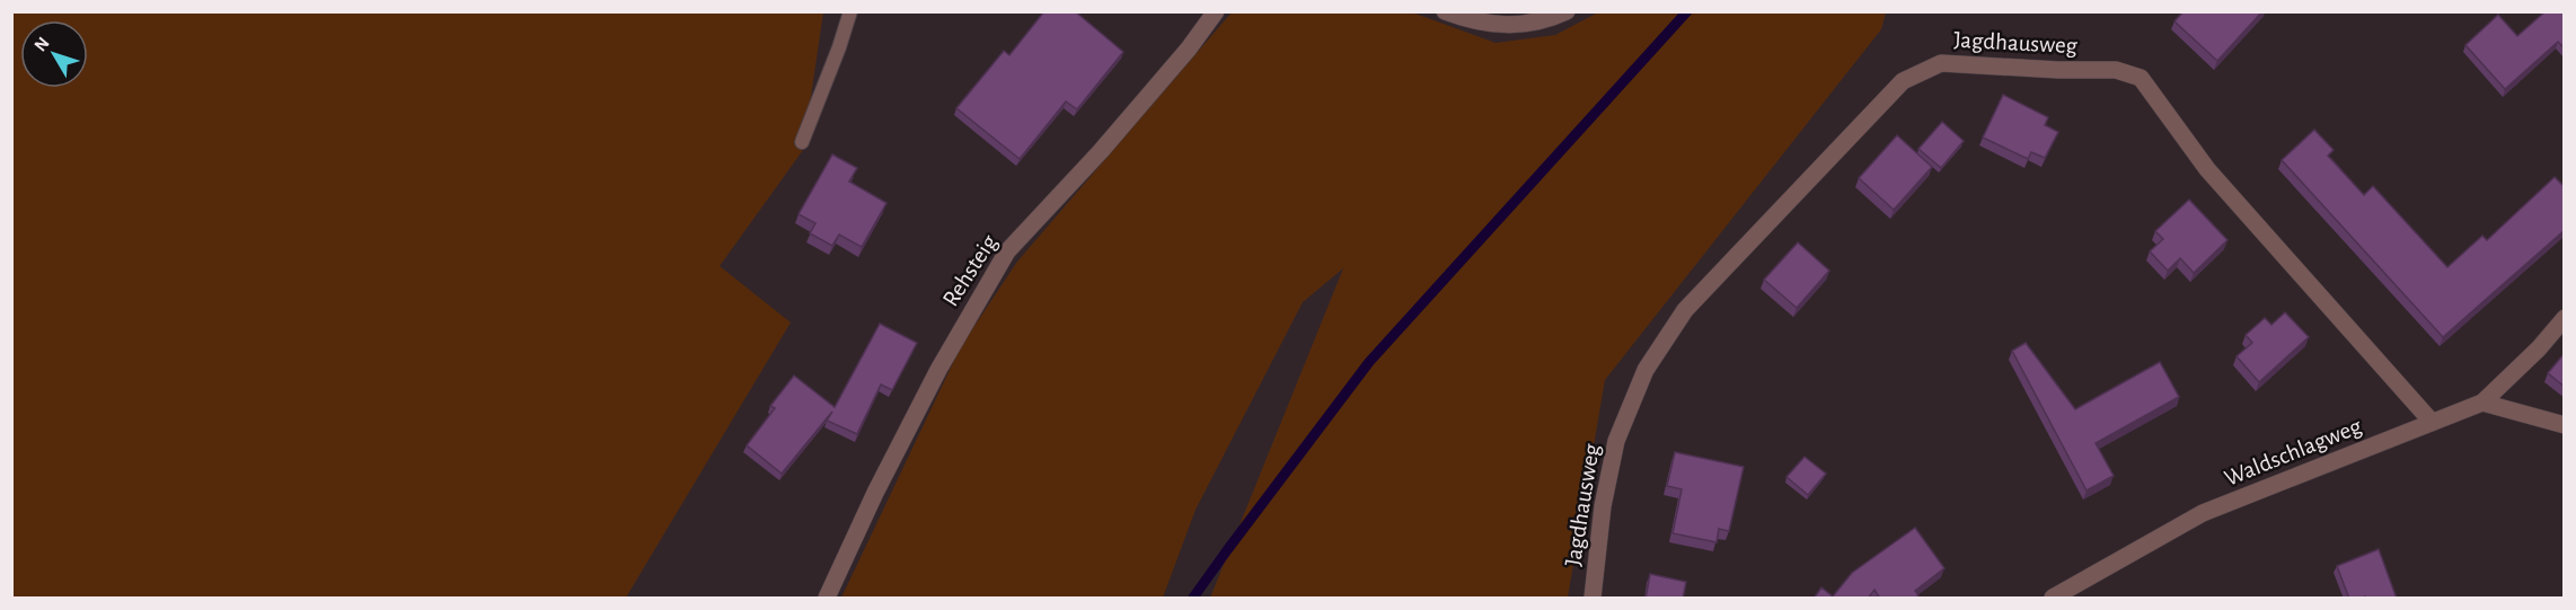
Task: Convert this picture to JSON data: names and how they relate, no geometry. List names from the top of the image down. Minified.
{"streets":{"street":["Jagdhausweg","Rehsteig","Waldschlagweg"]},"crossings":[["Jagdhausweg","Waldschlagweg"]],"north":"top left"}
